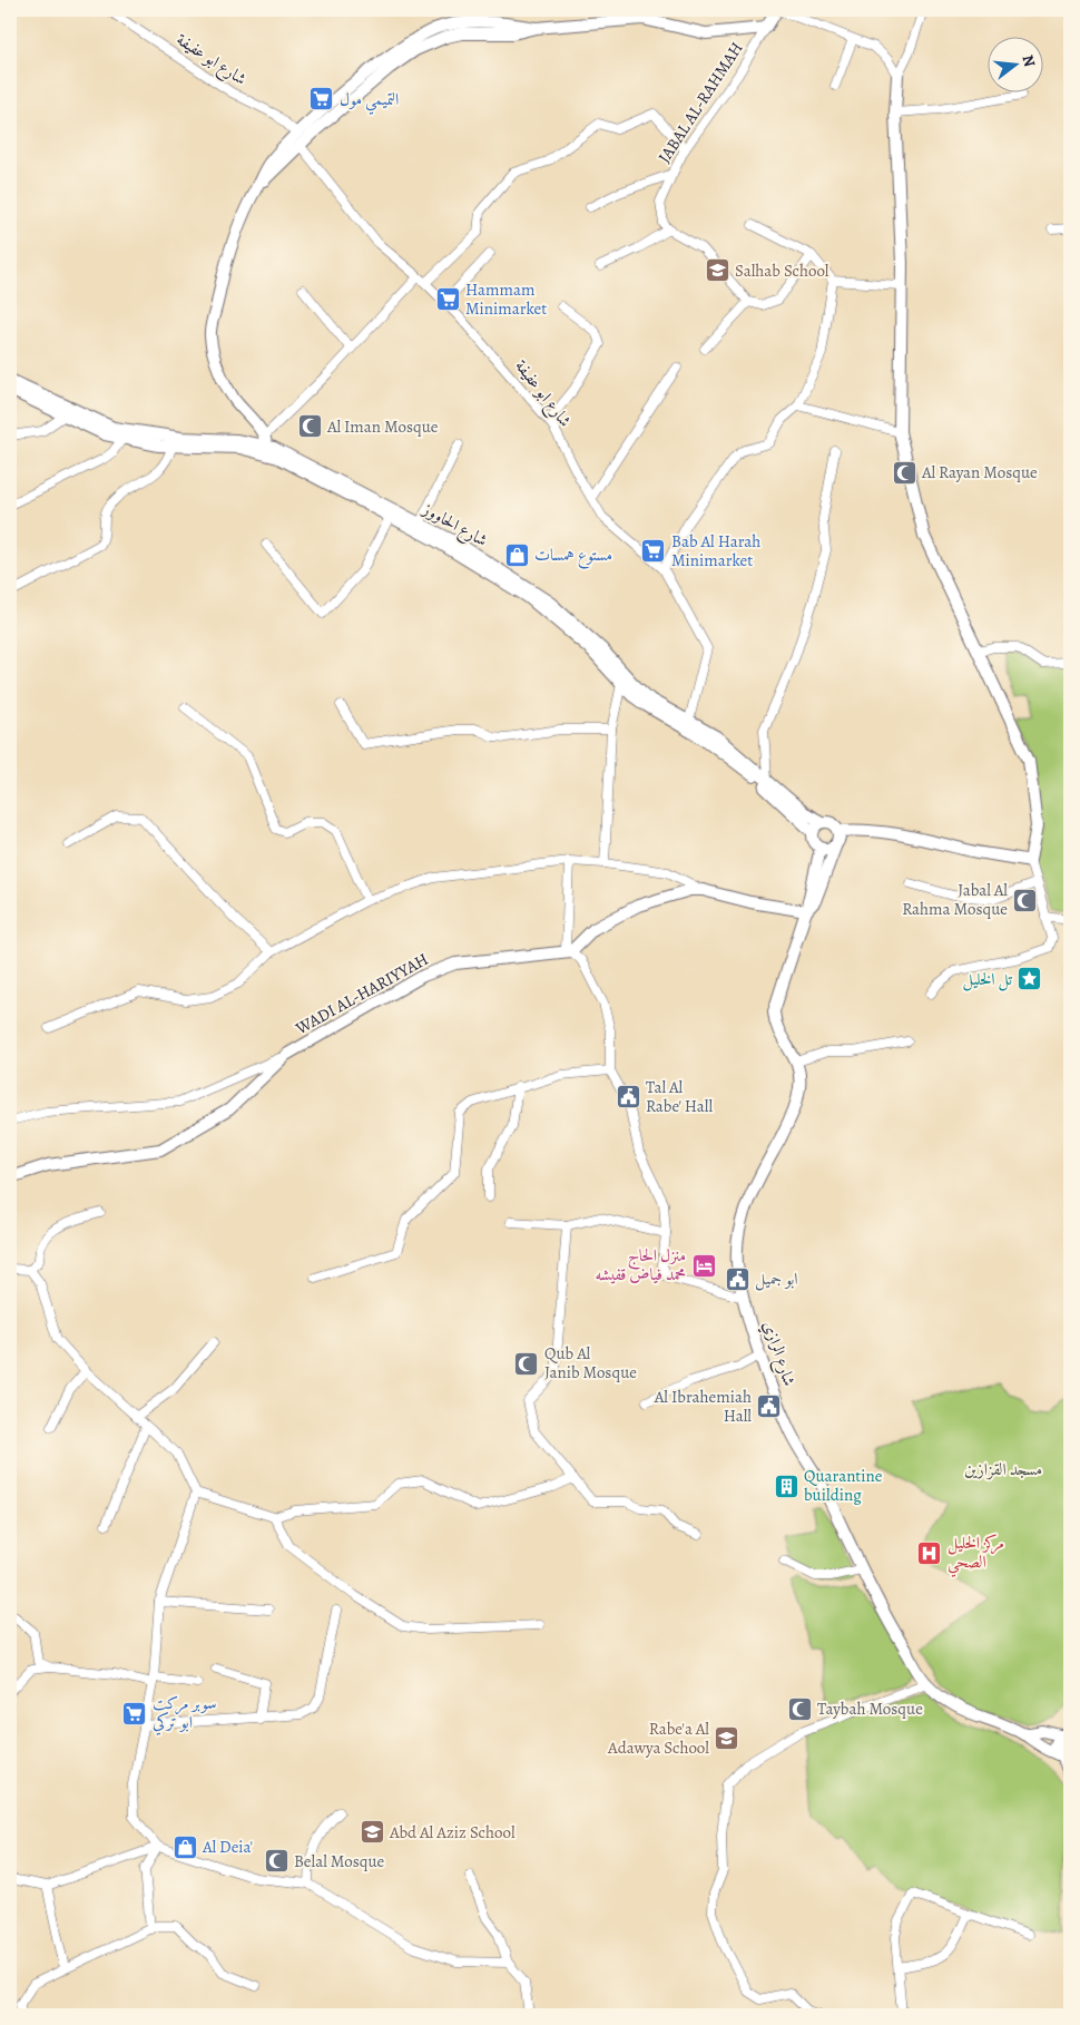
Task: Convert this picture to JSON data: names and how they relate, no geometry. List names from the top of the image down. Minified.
{"streets":{"main road":["شارع الحاووز","WADI AL-HARIYYAH","شارع الرازي"],"street":["شارع ابو عفيفة","JABAL AL-RAHMAH"]},"crossings":[["شارع ابو عفيفة","شارع الحاووز"]],"parks":["مسجد القزازين"],"places":{"supermarket":["التميمي مول","Hammam Minimarket","Bab Al Harah Minimarket","سوبر مركت ابو تركي"],"school or university":["Salhab School","Rabe'a Al Adawya School","Abd Al Aziz School"],"mosque":["Al Iman Mosque","Al Rayan Mosque","Jabal Al Rahma Mosque","Qub Al Janib Mosque","Taybah Mosque","Belal Mosque"],"shop":["مستوع همسات","Al Deia'"],"place":["تل الخليل"],"public building":["Tal Al Rabe' Hall","ابو جميل","Al Ibrahemiah Hall"],"hotel":["منزل الحاج محمد فياض قفيشه"],"building":["Quarantine building"],"hospital":["مركز الخليل الصحي"]},"north":"right"}
